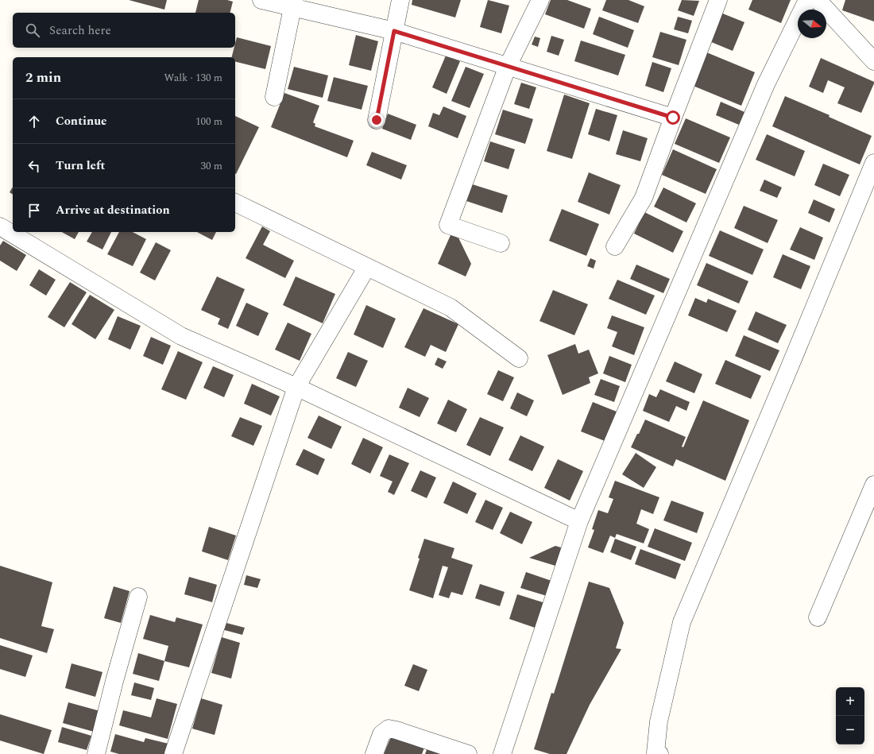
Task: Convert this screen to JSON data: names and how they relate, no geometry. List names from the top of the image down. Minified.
{"north":"right","page":{"search":"Search here","heading":["2 min","Walk · 130 m"],"list":[["Continue","100 m"],["Turn left","30 m"],"Arrive at destination"],"map_buttons":["+","−"]}}
